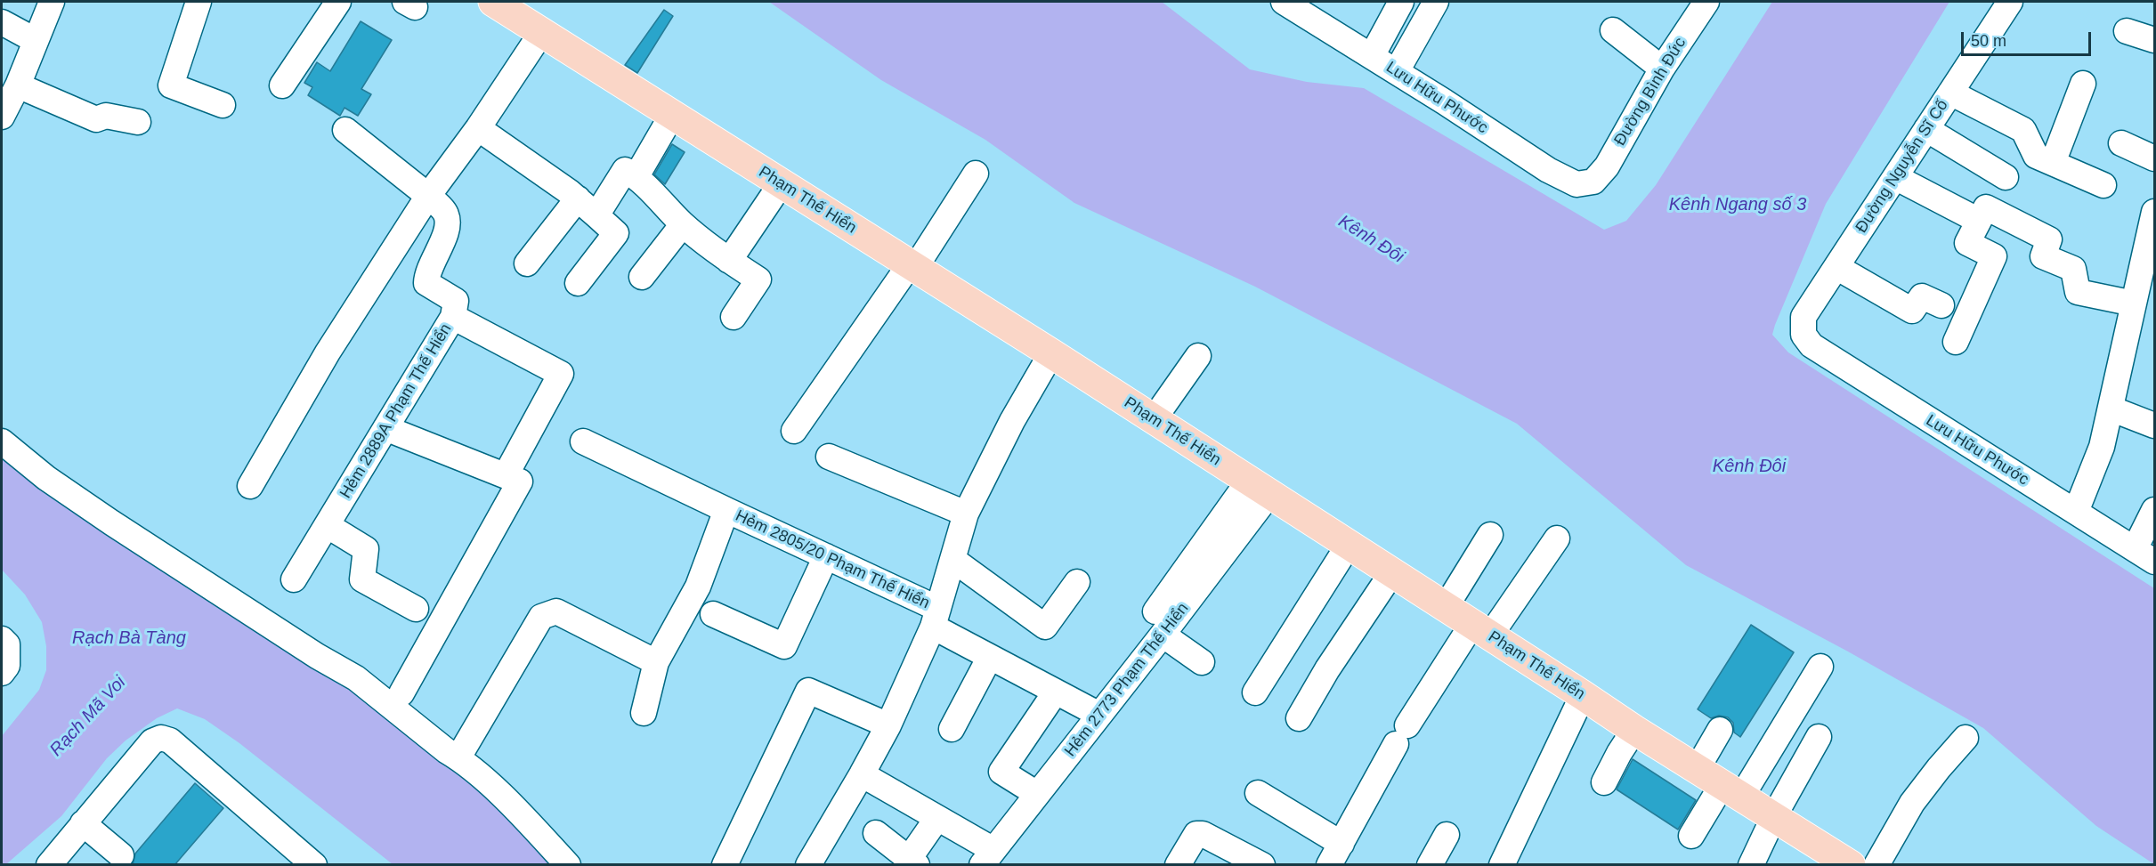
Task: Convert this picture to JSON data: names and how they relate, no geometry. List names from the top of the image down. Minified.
{"streets":{"main road":["Phạm Thế Hiển"],"street":["Đường Bình Đức","Lưu Hữu Phước","Đường Nguyễn Sĩ Cố","Hẻm 2889A Phạm Thế Hiển","Hẻm 2805/20 Phạm Thế Hiển","Hẻm 2773 Phạm Thế Hiển"]},"crossings":[["Đường Bình Đức","Lưu Hữu Phước"],["Lưu Hữu Phước","Đường Nguyễn Sĩ Cố"],["Phạm Thế Hiển","Hẻm 2773 Phạm Thế Hiển"],["Hẻm 2805/20 Phạm Thế Hiển","Hẻm 2773 Phạm Thế Hiển"]],"water":["Kênh Ngang số 3","Kênh Đôi","Rạch Bà Tàng","Rạch Mã Voi"],"scale_bar":"50 m"}
